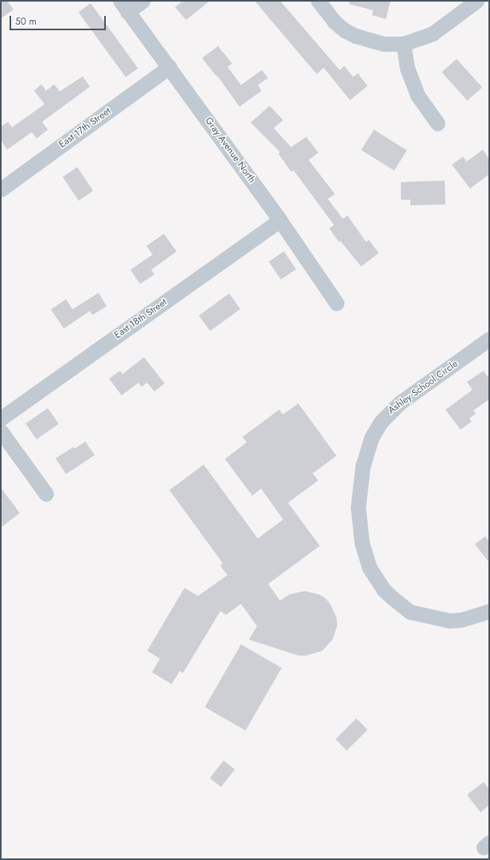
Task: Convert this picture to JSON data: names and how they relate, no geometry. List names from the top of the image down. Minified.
{"streets":{"street":["East 17th Street","Gray Avenue North","East 18th Street","Ashley School Circle"]},"crossings":[["East 17th Street","Gray Avenue North"],["Gray Avenue North","East 18th Street"]],"scale_bar":"50 m"}
